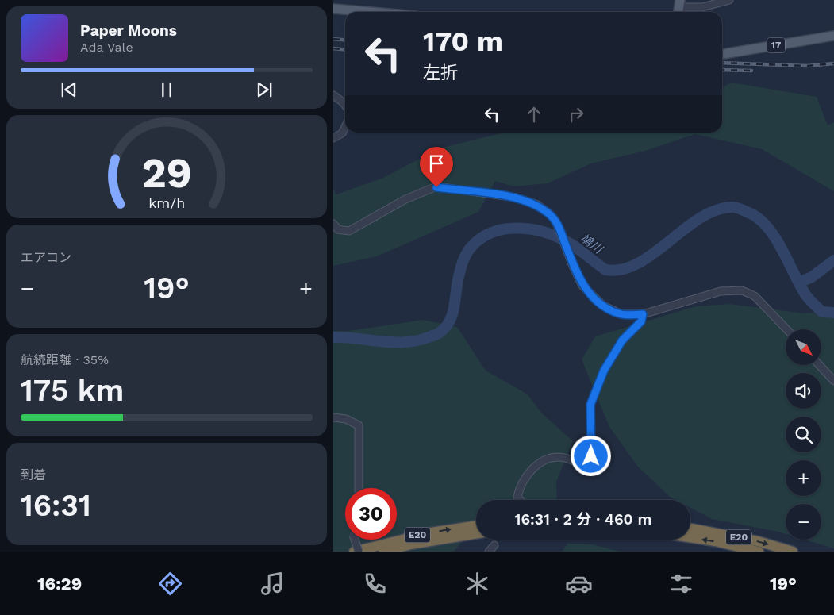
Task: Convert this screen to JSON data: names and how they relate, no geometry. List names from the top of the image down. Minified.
{"streets":{"highway":["E20"],"main road":["17"]},"water":["鳩川"],"north":"bottom right","page":{"turn":["170 m","左折"],"song":["Paper Moons","Ada Vale"],"tile":["エアコン",["航続距離 · 35%","175 km"],["到着","16:31"]],"heat":["−","19°","+"],"map_buttons":["+","−"],"limit":"30","trip":"16:31 · 2 分 · 460 m","tabs":["16:29","19°"],"gauge":["29","km/h"]}}
